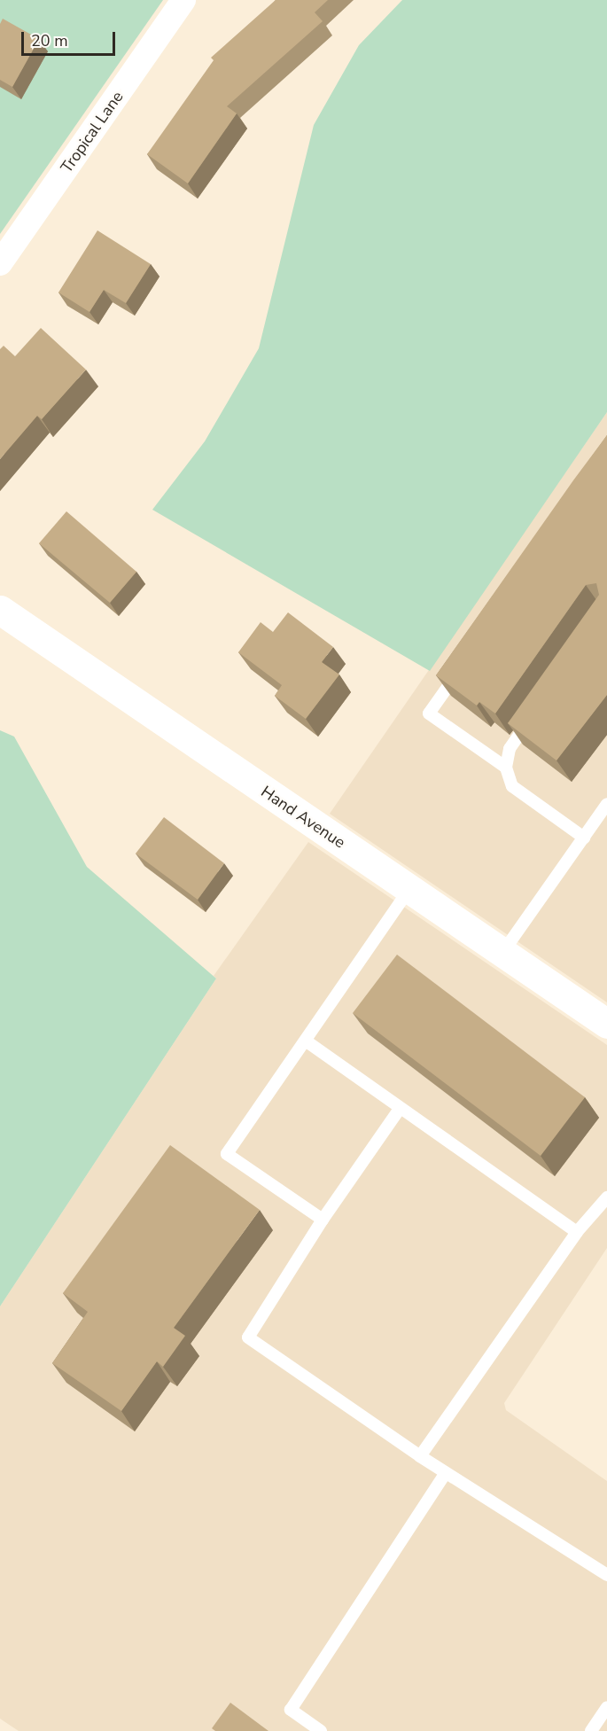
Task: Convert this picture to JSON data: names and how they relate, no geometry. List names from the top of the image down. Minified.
{"streets":{"street":["Tropical Lane","Hand Avenue"]},"scale_bar":"20 m"}
